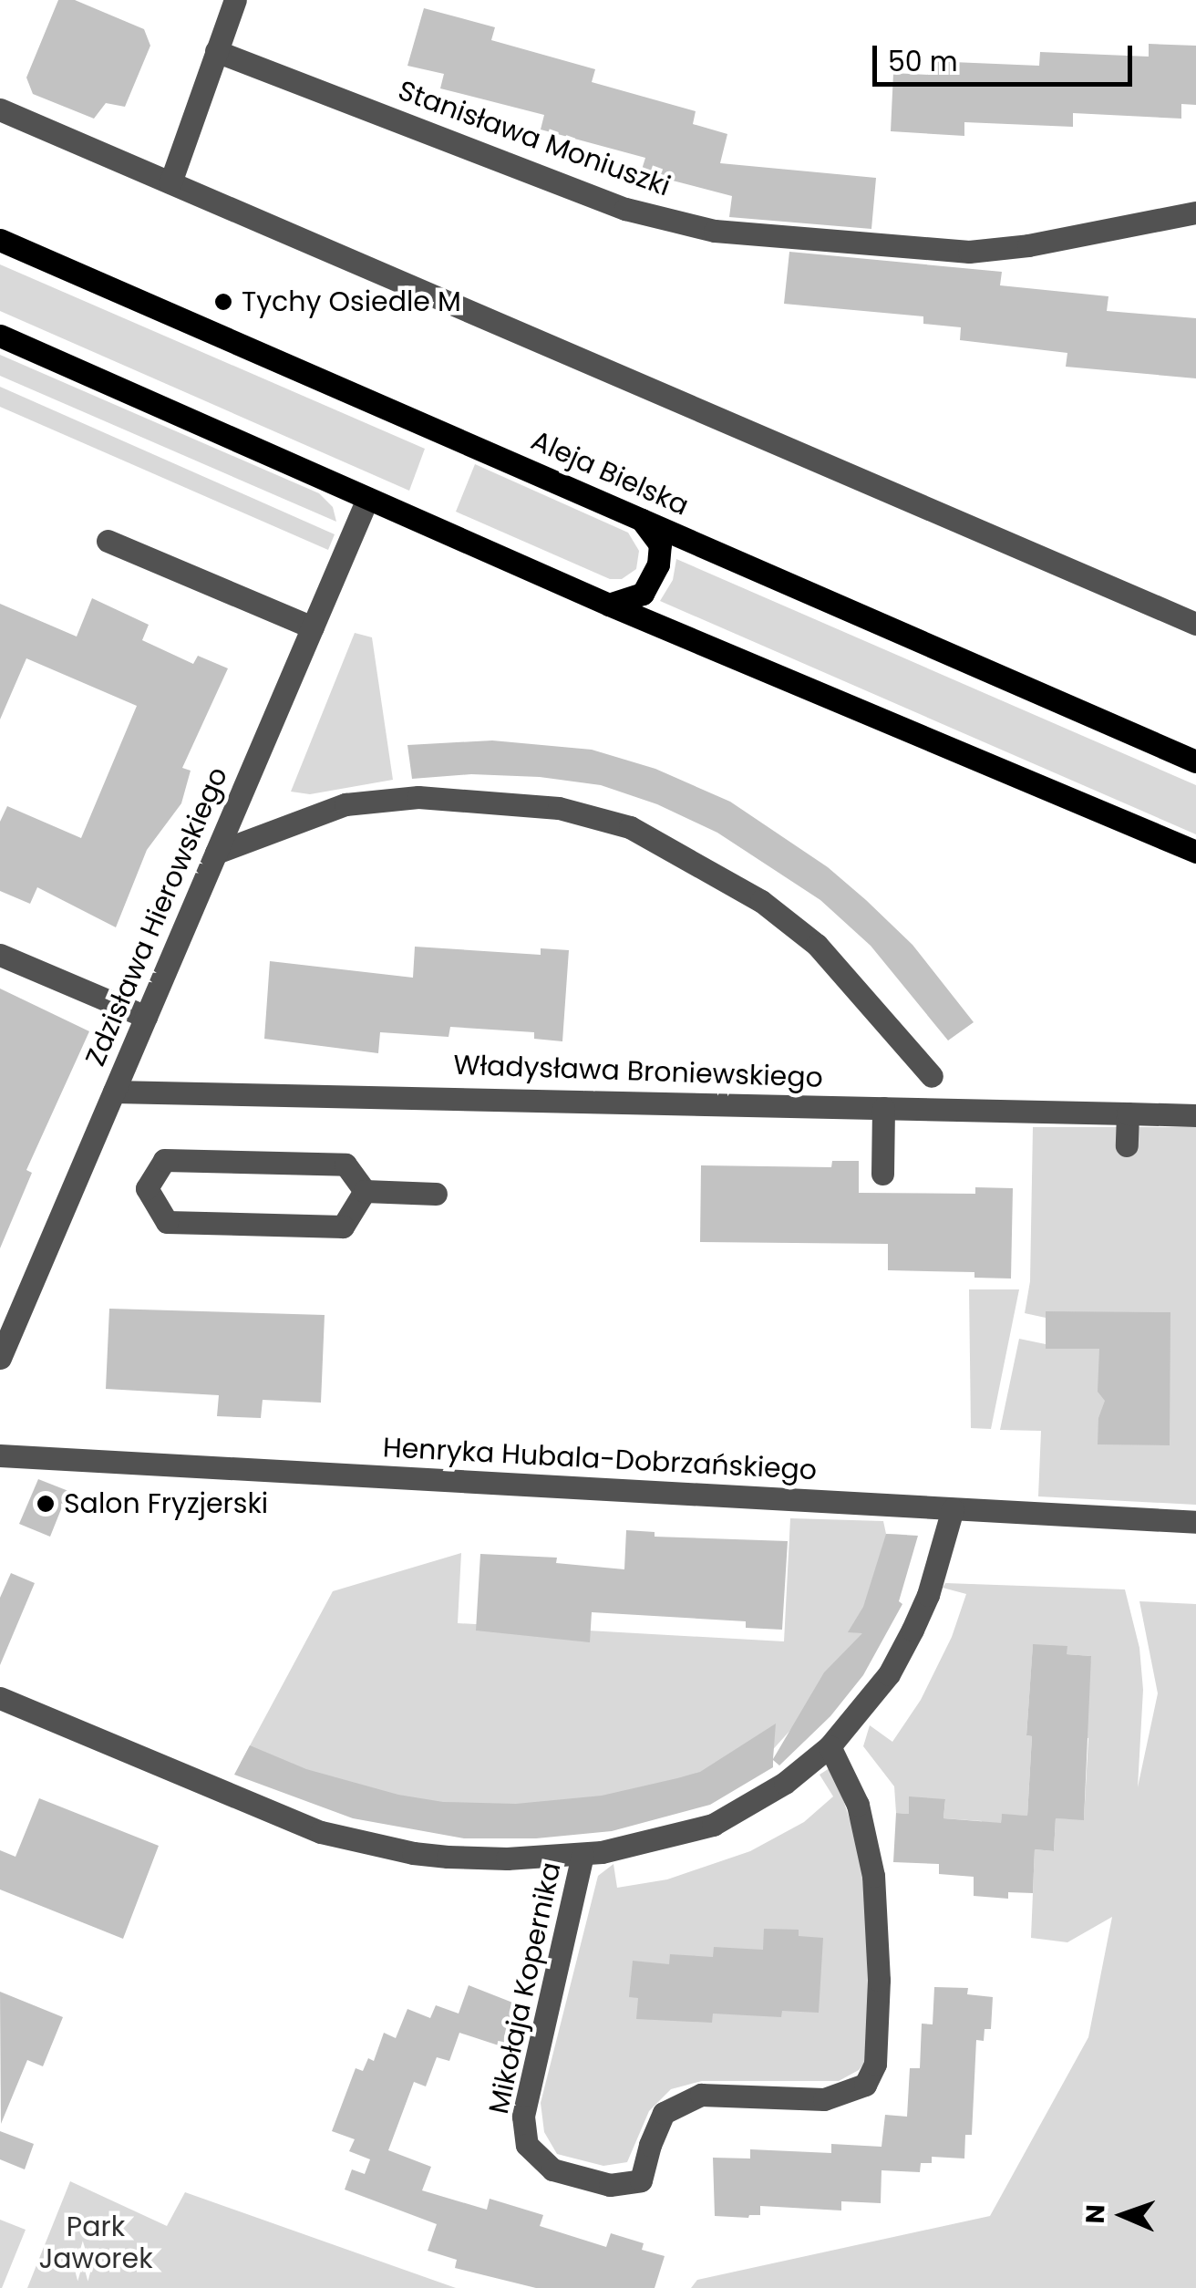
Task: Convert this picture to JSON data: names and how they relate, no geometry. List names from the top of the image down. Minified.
{"streets":{"main road":["Aleja Bielska"],"street":["Stanisława Moniuszki","Zdzisława Hierowskiego","Władysława Broniewskiego","Henryka Hubala-Dobrzańskiego","Mikołaja Kopernika"]},"crossings":[["Zdzisława Hierowskiego","Władysława Broniewskiego"],["Henryka Hubala-Dobrzańskiego","Mikołaja Kopernika"]],"parks":["Park Jaworek"],"places":["Tychy Osiedle M","Salon Fryzjerski"],"scale_bar":"50 m","north":"left"}
